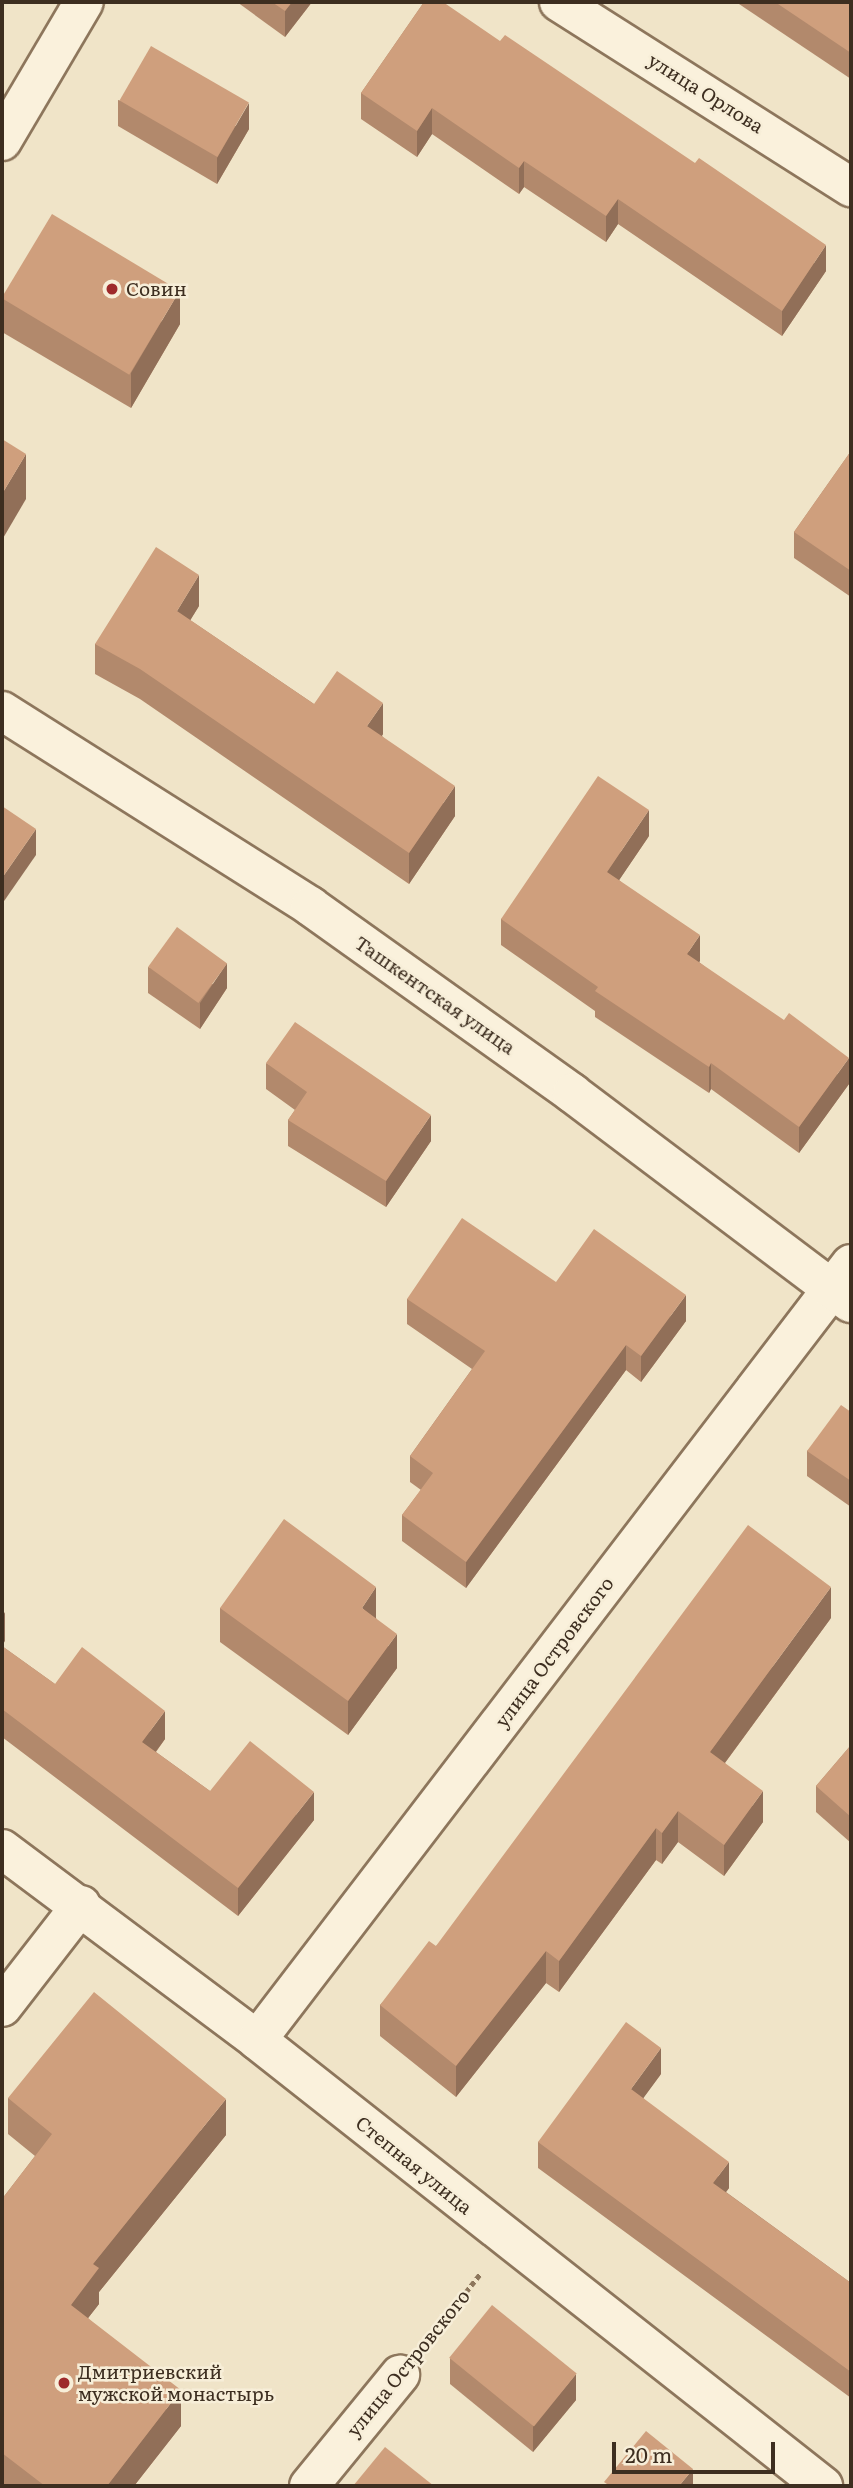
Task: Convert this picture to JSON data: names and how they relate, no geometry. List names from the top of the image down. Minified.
{"streets":{"street":["улица Орлова","Ташкентская улица","улица Островского","Степная улица"]},"crossings":[["Ташкентская улица","улица Островского"],["улица Островского","Степная улица"]],"places":["Совин","Дмитриевский мужской монастырь"],"scale_bar":"20 m"}
